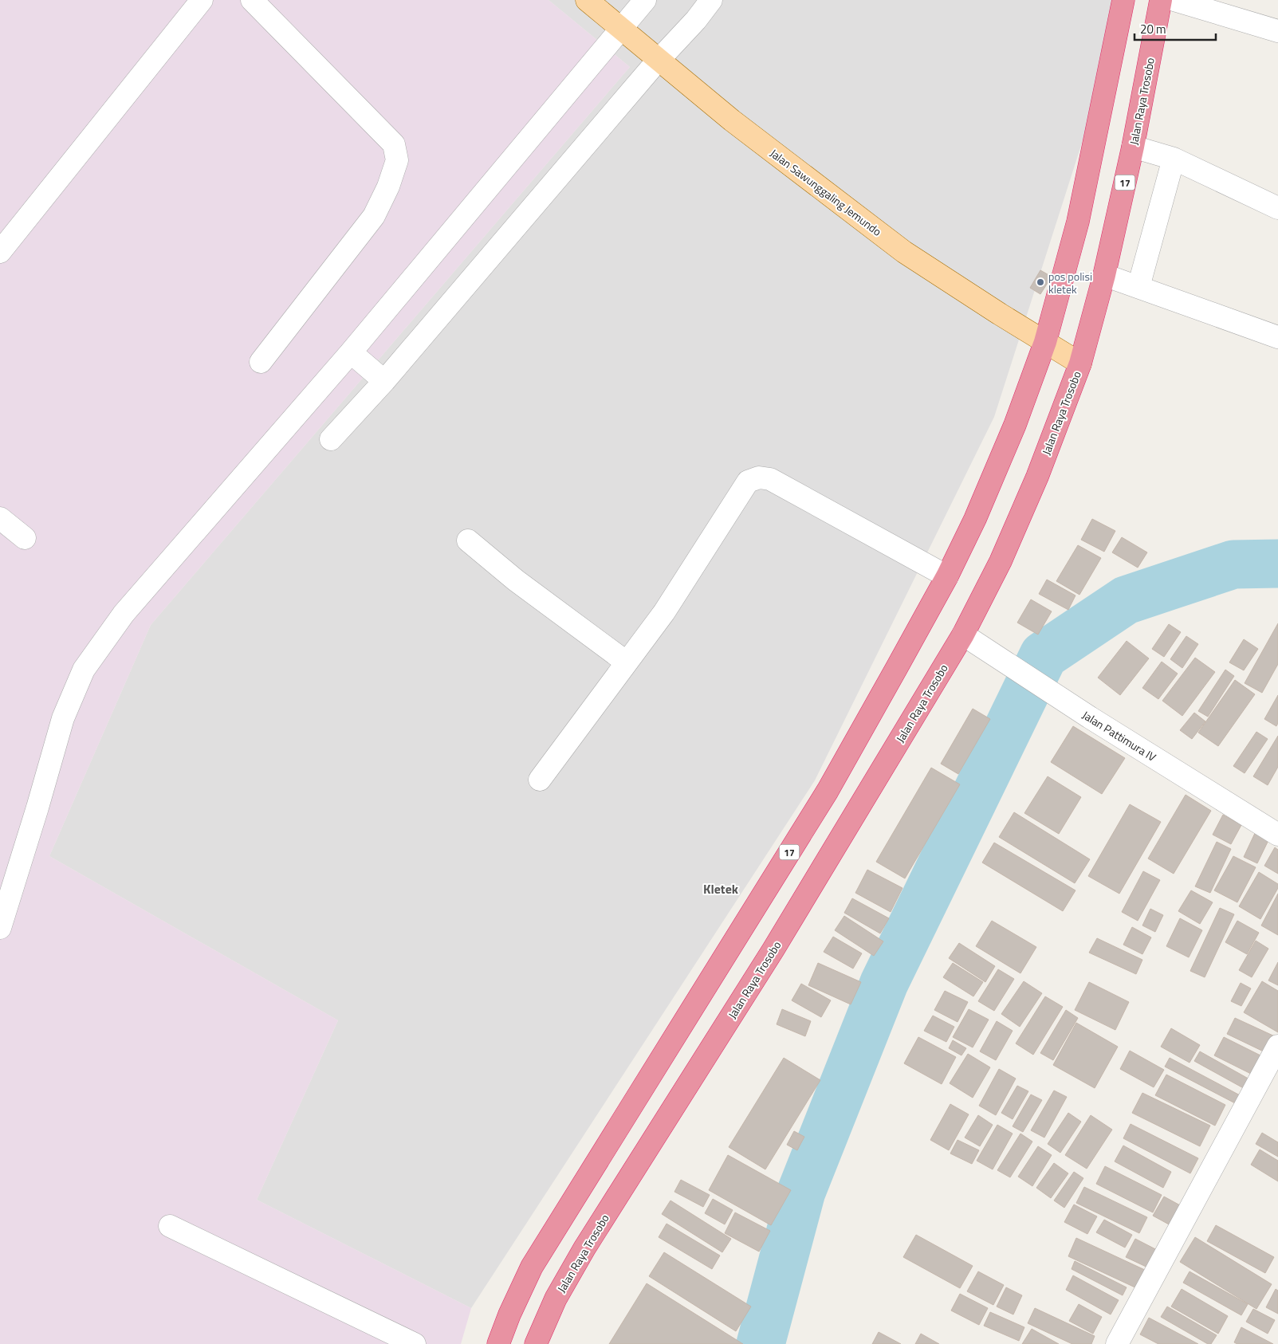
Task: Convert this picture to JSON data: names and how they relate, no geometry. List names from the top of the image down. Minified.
{"streets":{"highway":["Jalan Raya Trosobo","17"],"main road":["Jalan Sawunggaling Jemundo"],"street":["Jalan Pattimura IV"]},"crossings":[["Jalan Raya Trosobo","Jalan Sawunggaling Jemundo"],["Jalan Raya Trosobo","Jalan Pattimura IV"],["17","Jalan Sawunggaling Jemundo"]],"districts":["Kletek"],"places":["pos polisi kletek"],"scale_bar":"20 m"}
